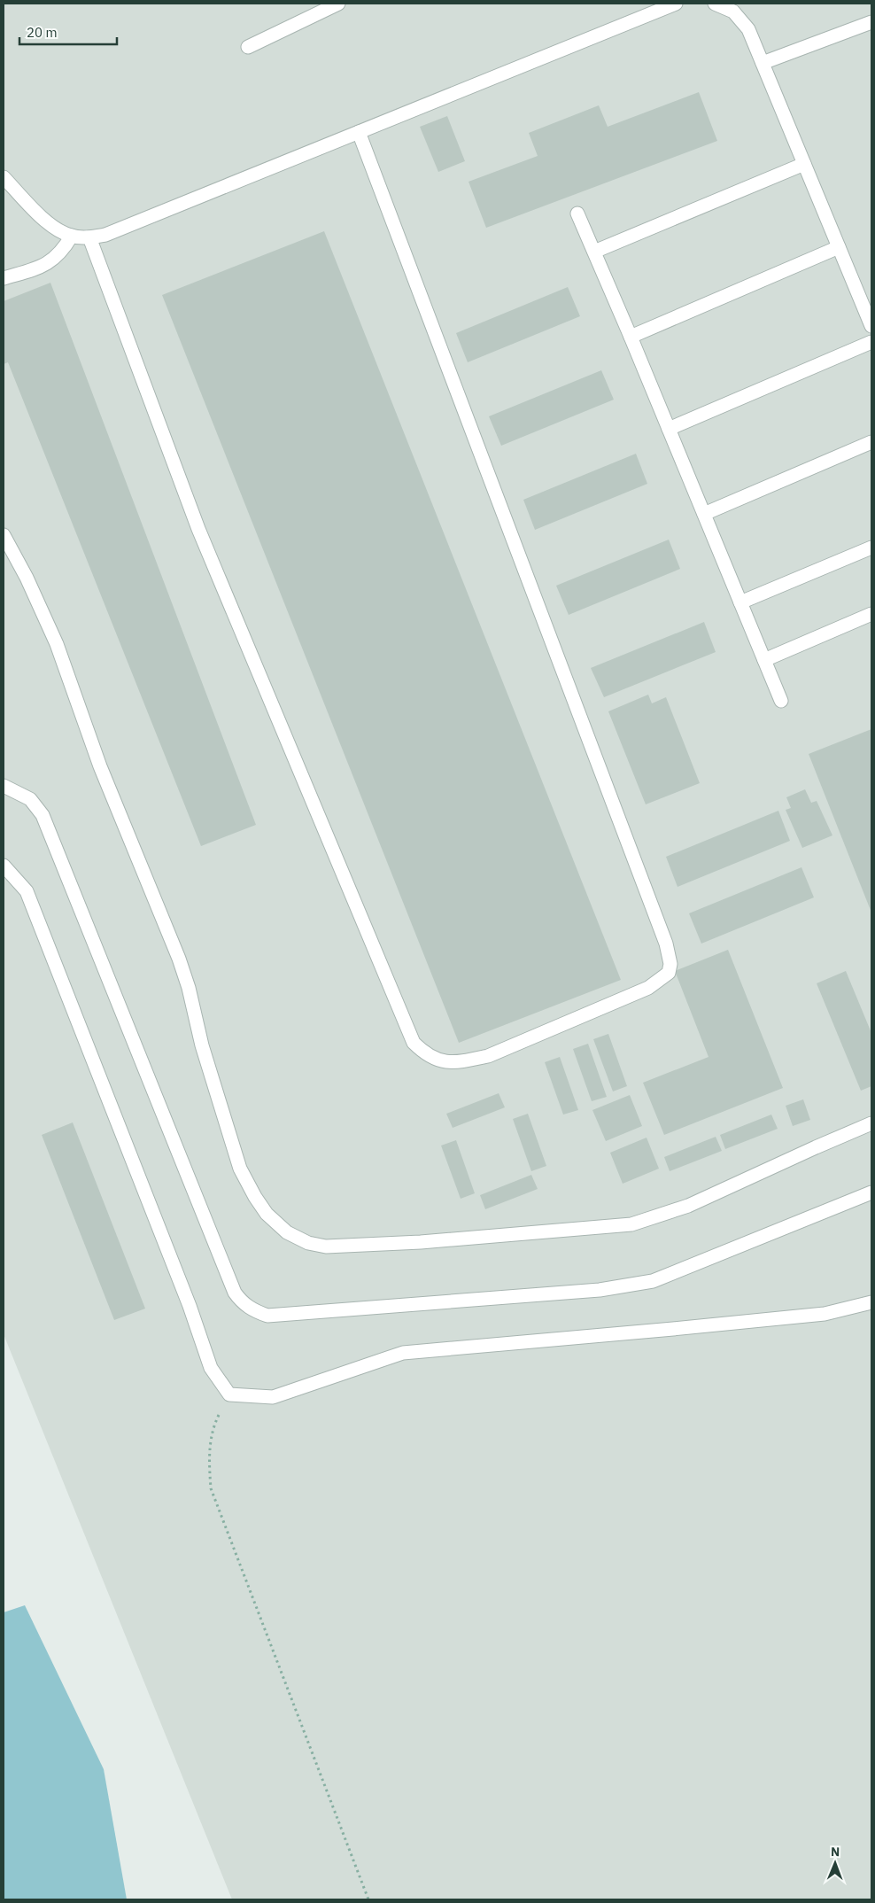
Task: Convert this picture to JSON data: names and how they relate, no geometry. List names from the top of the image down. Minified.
{"scale_bar":"20 m","north":"top"}
